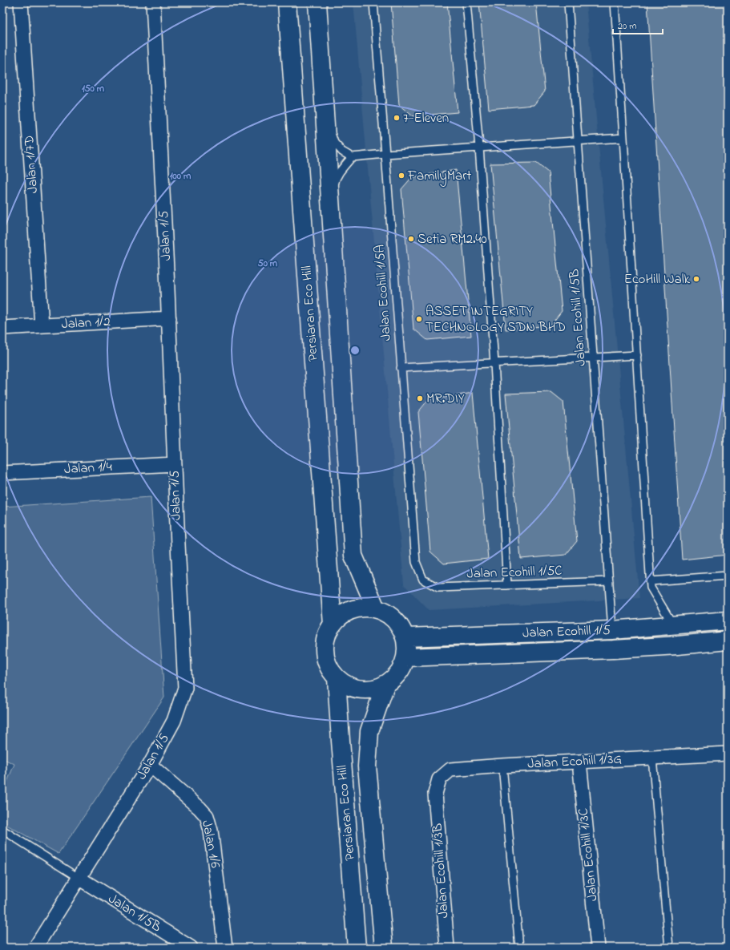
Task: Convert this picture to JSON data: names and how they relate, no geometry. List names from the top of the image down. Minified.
{"streets":{"street":["Jalan 1/7D","Jalan 1/5","Persiaran Eco Hill","Jalan 1/2","Jalan 1/4","Jalan Ecohill 1/5","Jalan Ecohill 1/3G","Jalan 1/6","Jalan Ecohill 1/3C","Jalan Ecohill 1/3B","Jalan 1/5B"],"lane":["Jalan Ecohill 1/5A","Jalan Ecohill 1/5B","Jalan Ecohill 1/5C"]},"crossings":[["Jalan 1/7D","Jalan 1/2"],["Jalan 1/5","Jalan 1/2"],["Jalan 1/5","Jalan 1/4"],["Jalan 1/5","Jalan 1/6"],["Jalan 1/5","Jalan 1/5B"],["Jalan Ecohill 1/5A","Jalan Ecohill 1/5C"],["Persiaran Eco Hill","Jalan Ecohill 1/5"],["Jalan Ecohill 1/5B","Jalan Ecohill 1/5C"],["Jalan Ecohill 1/5B","Jalan Ecohill 1/5"],["Jalan Ecohill 1/3G","Jalan Ecohill 1/3C"],["Jalan Ecohill 1/3G","Jalan Ecohill 1/3B"]],"places":["7-Eleven","FamilyMart","Setia RM2.40","EcoHill Walk","ASSET INTEGRITY TECHNOLOGY SDN BHD","MR.DIY"],"scale_bar":"20 m","rings":["150 m","100 m","50 m"]}
